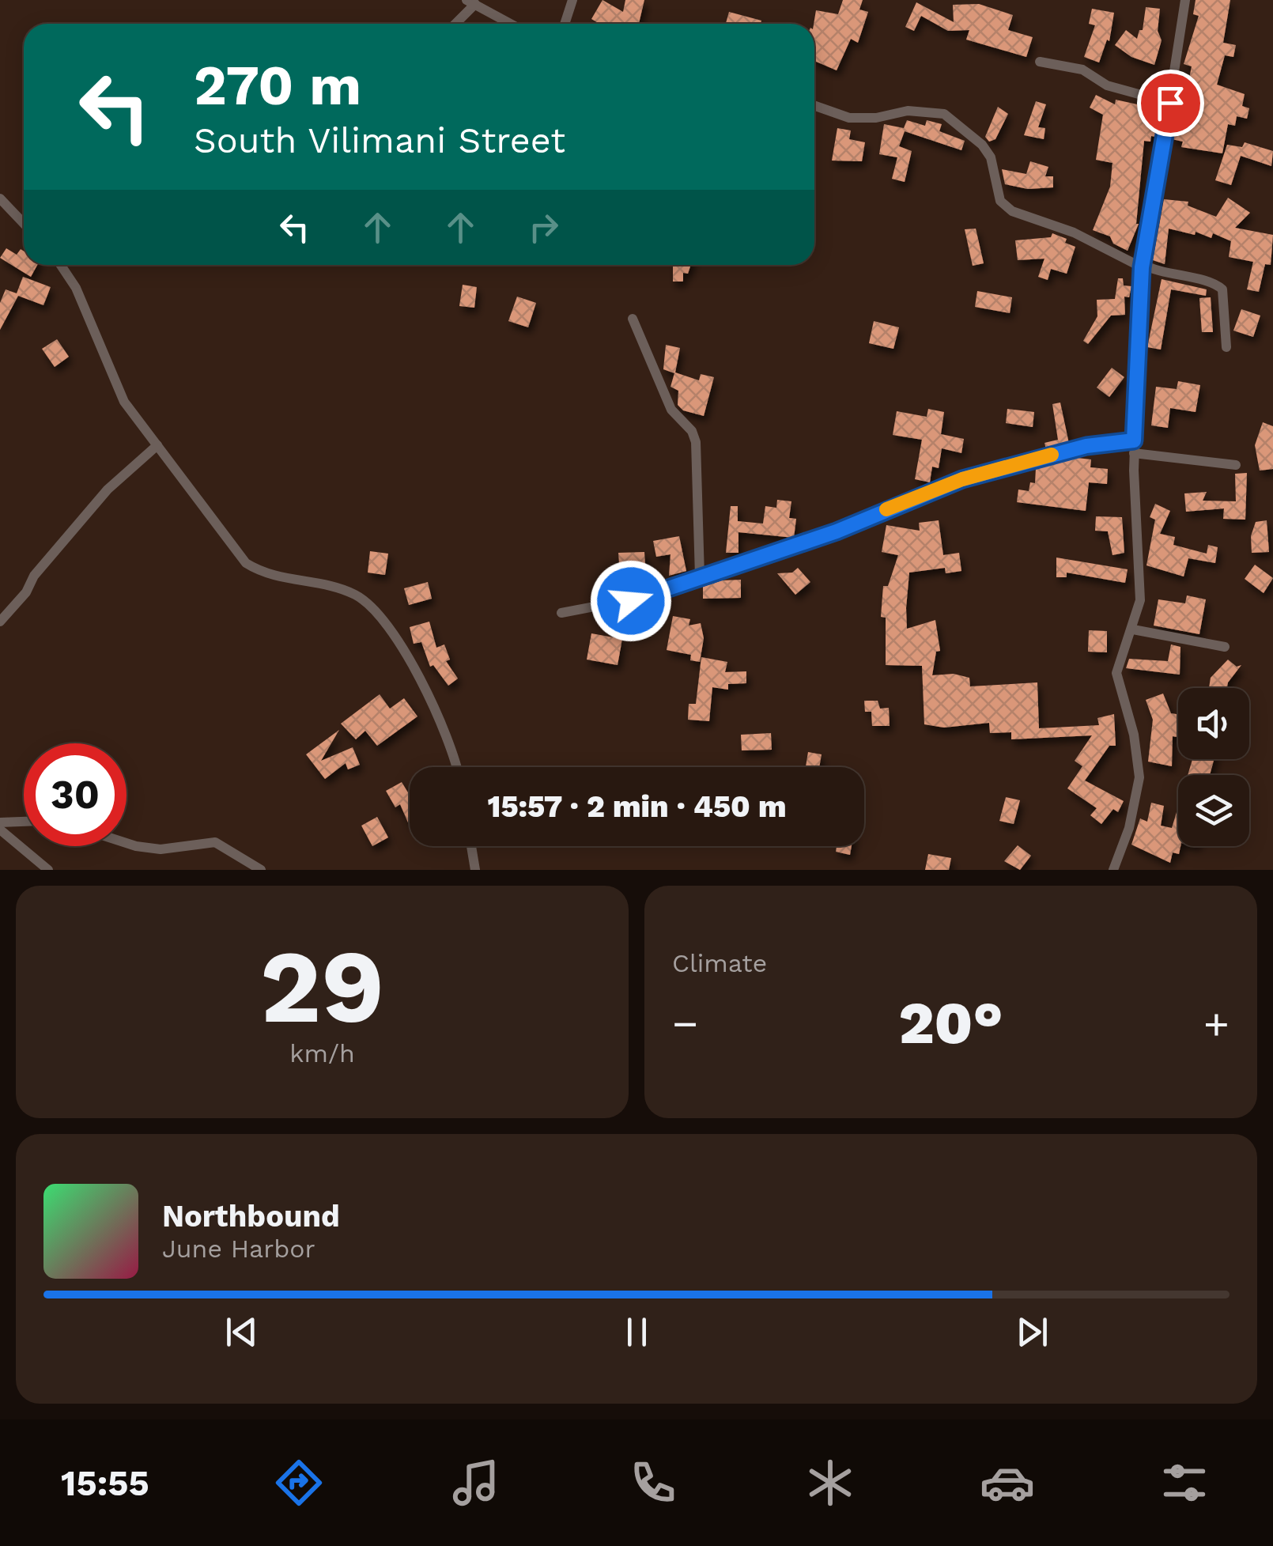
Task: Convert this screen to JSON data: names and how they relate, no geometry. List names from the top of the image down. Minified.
{"page":{"turn":["270 m","South Vilimani Street"],"limit":"30","trip":"15:57 · 2 min · 450 m","tile":[["29","km/h"],"Climate"],"heat":["−","20°","+"],"song":["Northbound","June Harbor"],"tabs":"15:55"}}
